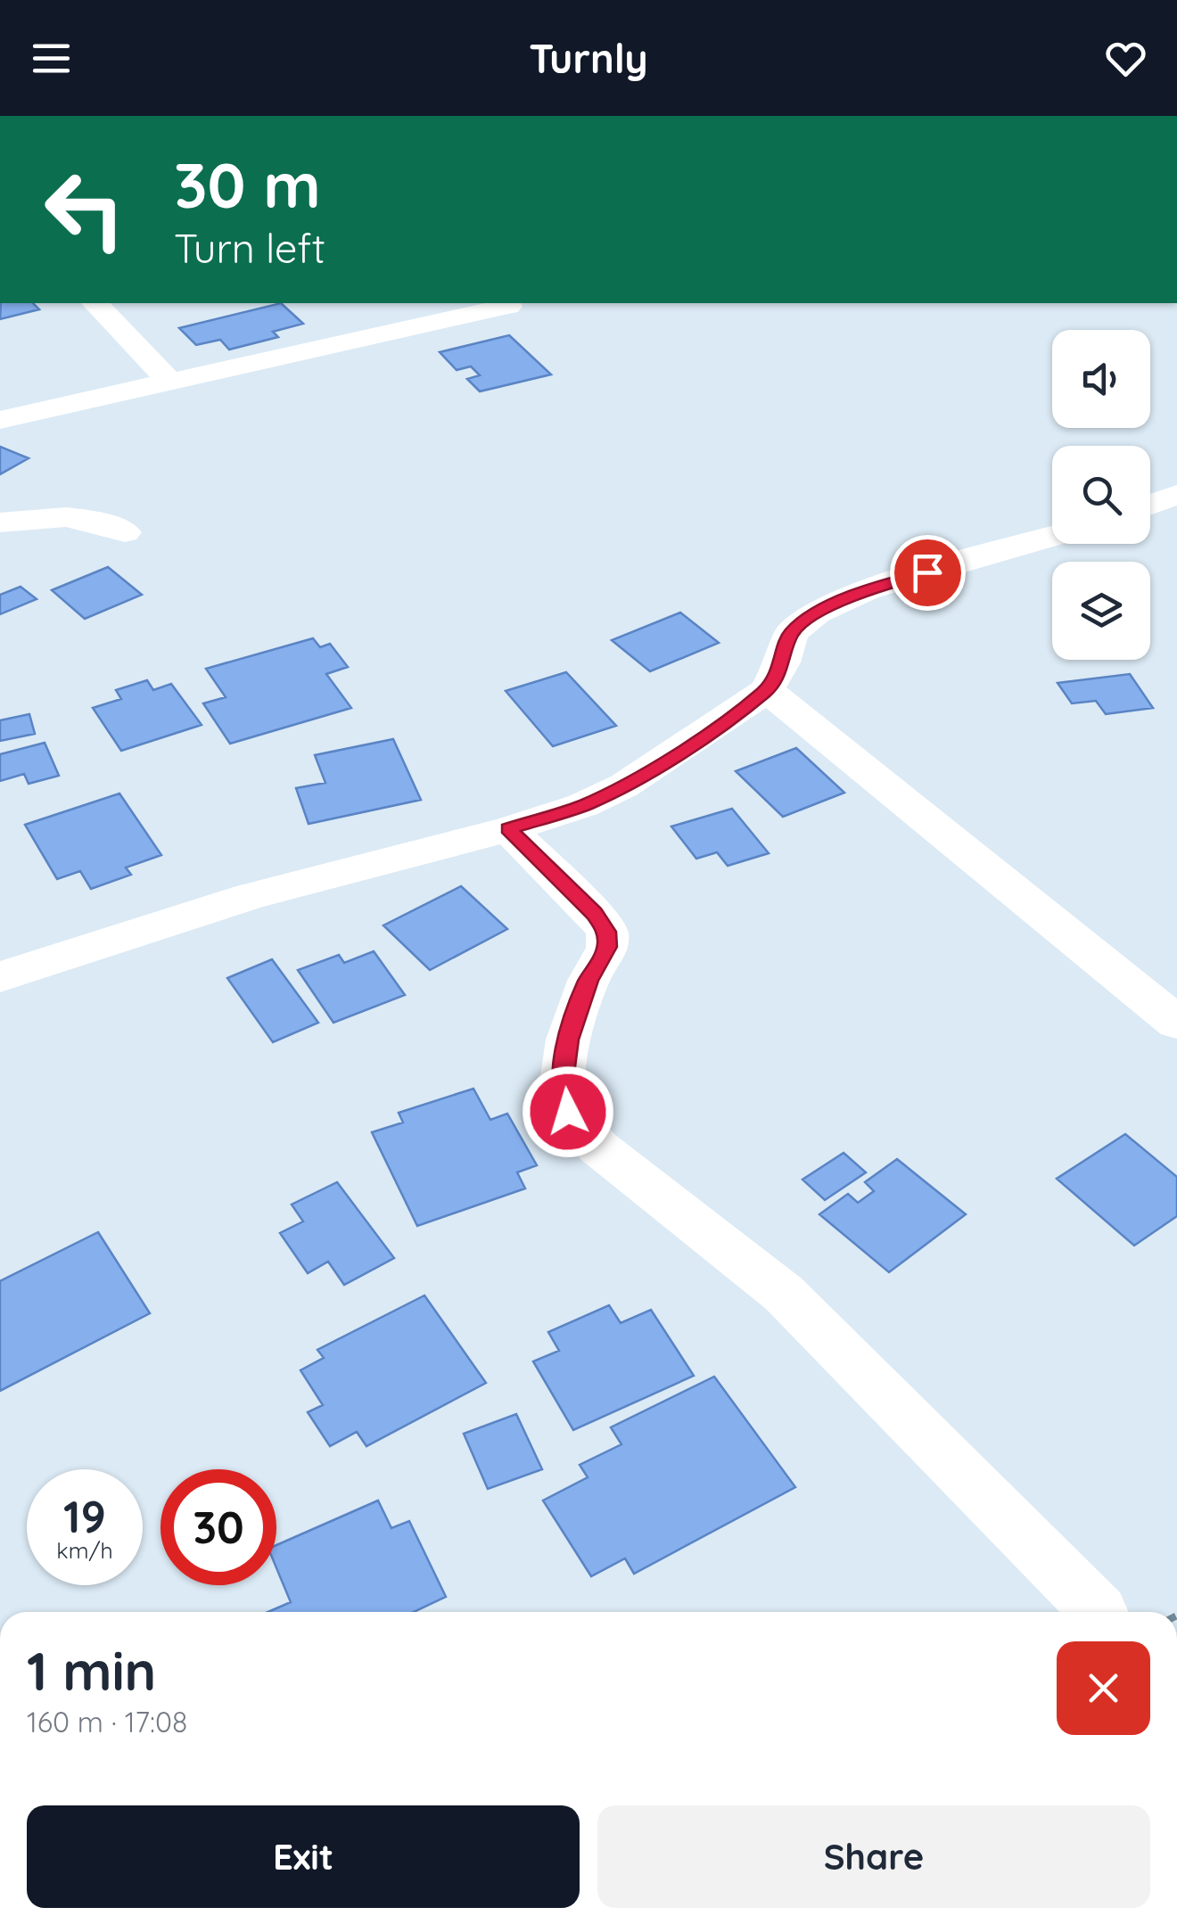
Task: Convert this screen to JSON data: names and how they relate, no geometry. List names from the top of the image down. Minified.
{"page":{"header":"Turnly","turn":["30 m","Turn left"],"speed":"19 km/h","limit":"30","heading":["1 min","160 m · 17:08"],"buttons":["Exit","Share"]}}
